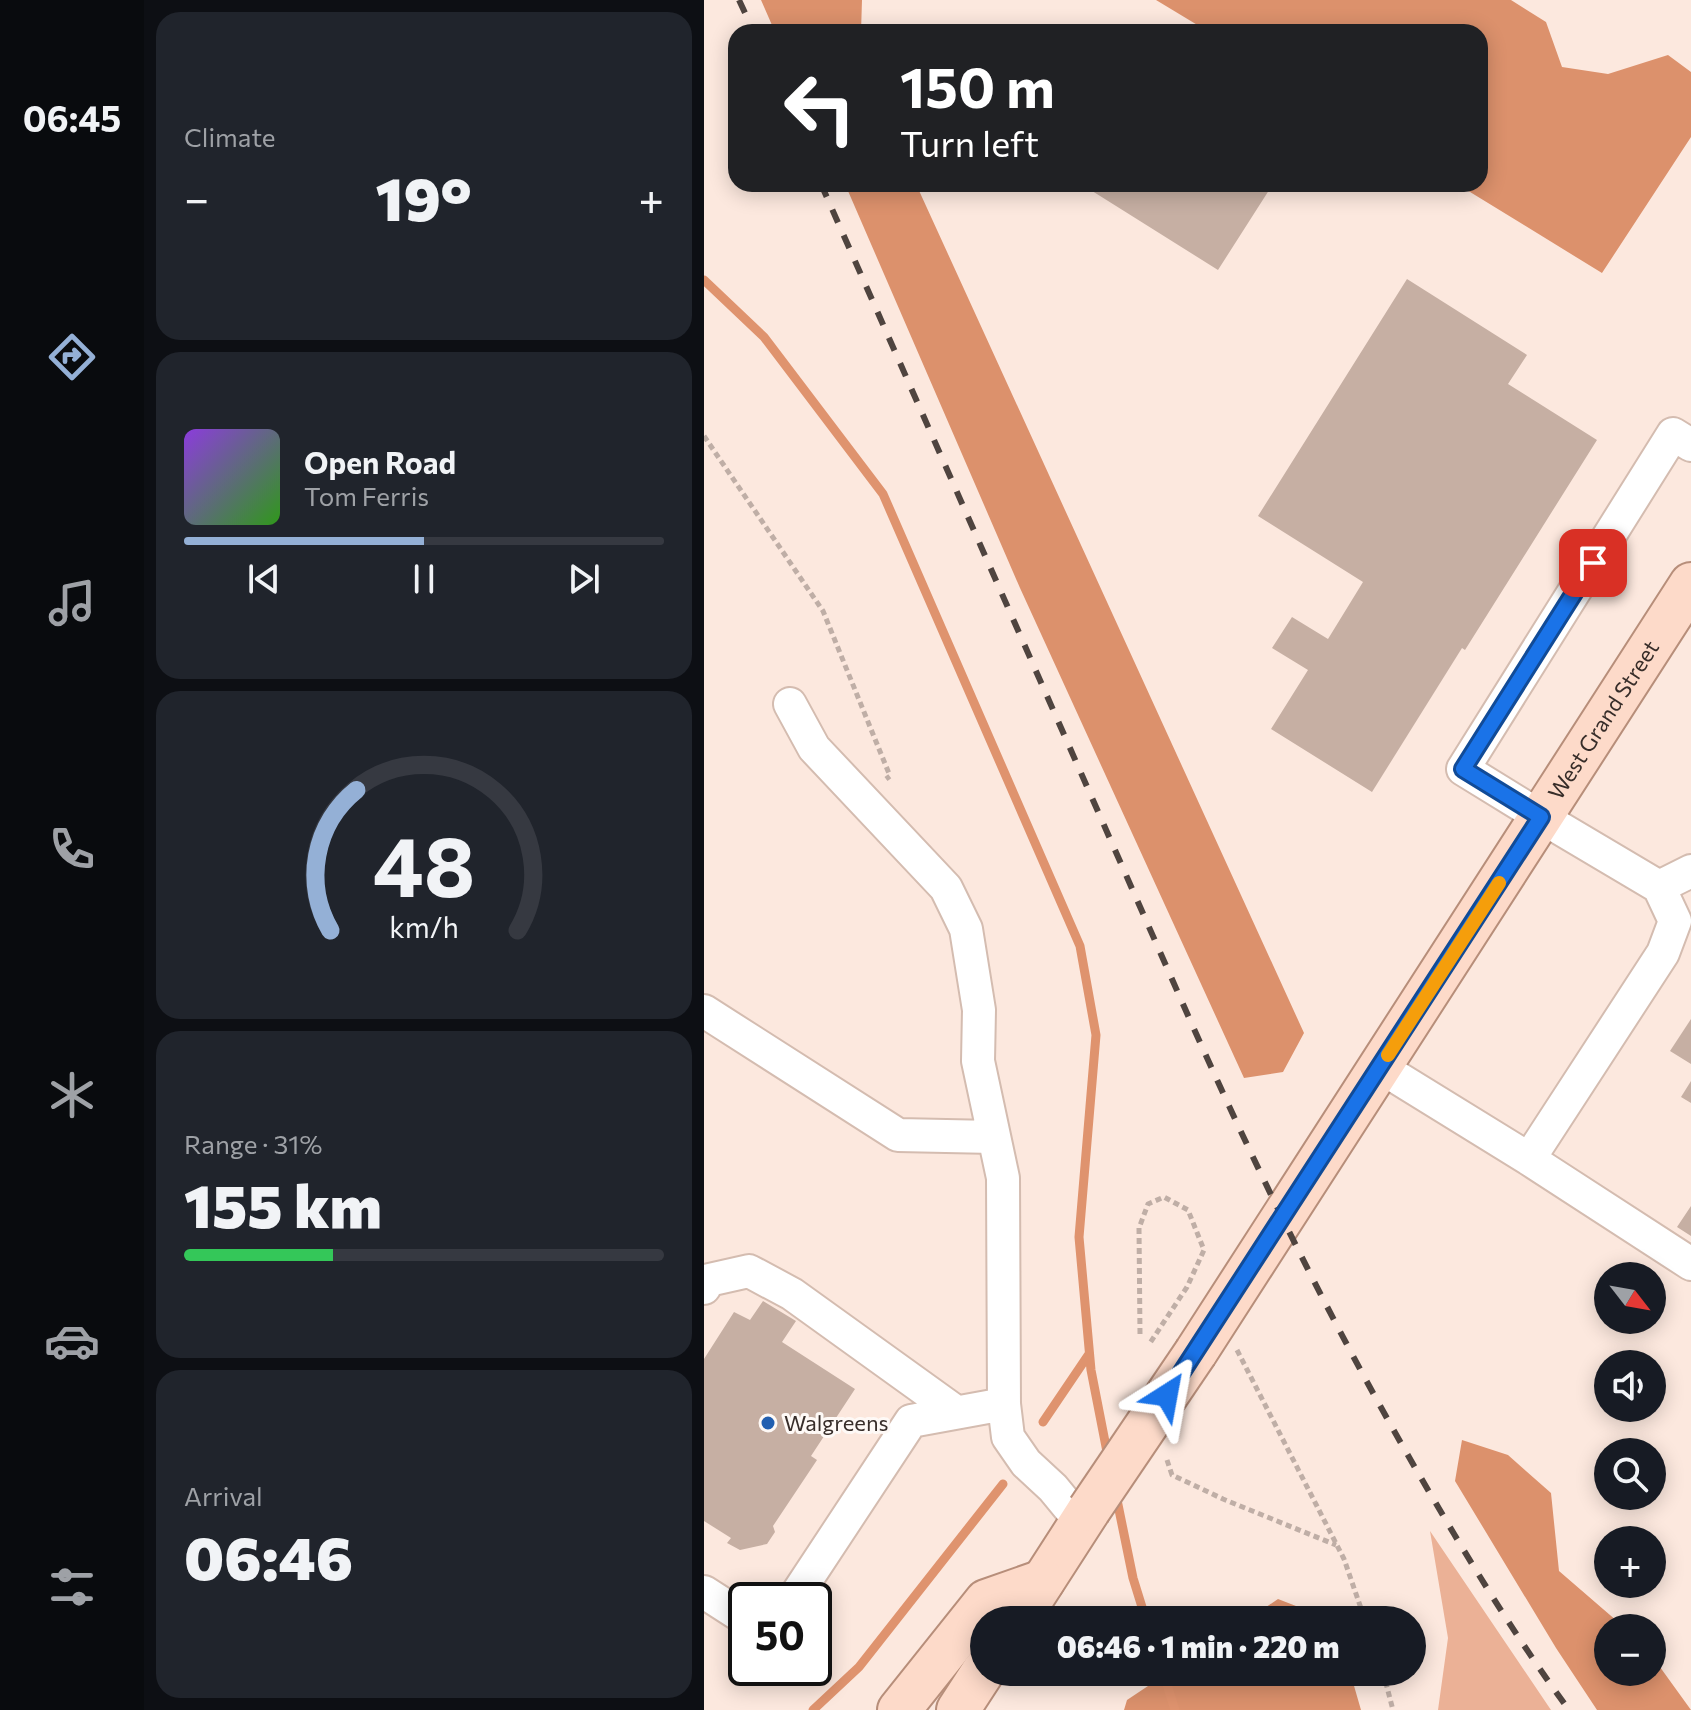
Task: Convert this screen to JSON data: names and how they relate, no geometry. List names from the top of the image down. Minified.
{"streets":{"main road":["West Grand Street"]},"places":["Walgreens"],"north":"bottom right","page":{"tabs":"06:45","tile":["Climate",["Range · 31%","155 km"],["Arrival","06:46"]],"turn":["150 m","Turn left"],"heat":["−","19°","+"],"song":["Open Road","Tom Ferris"],"map_buttons":["+","−"],"limit":"50","trip":"06:46 · 1 min · 220 m","gauge":["48","km/h"]}}
